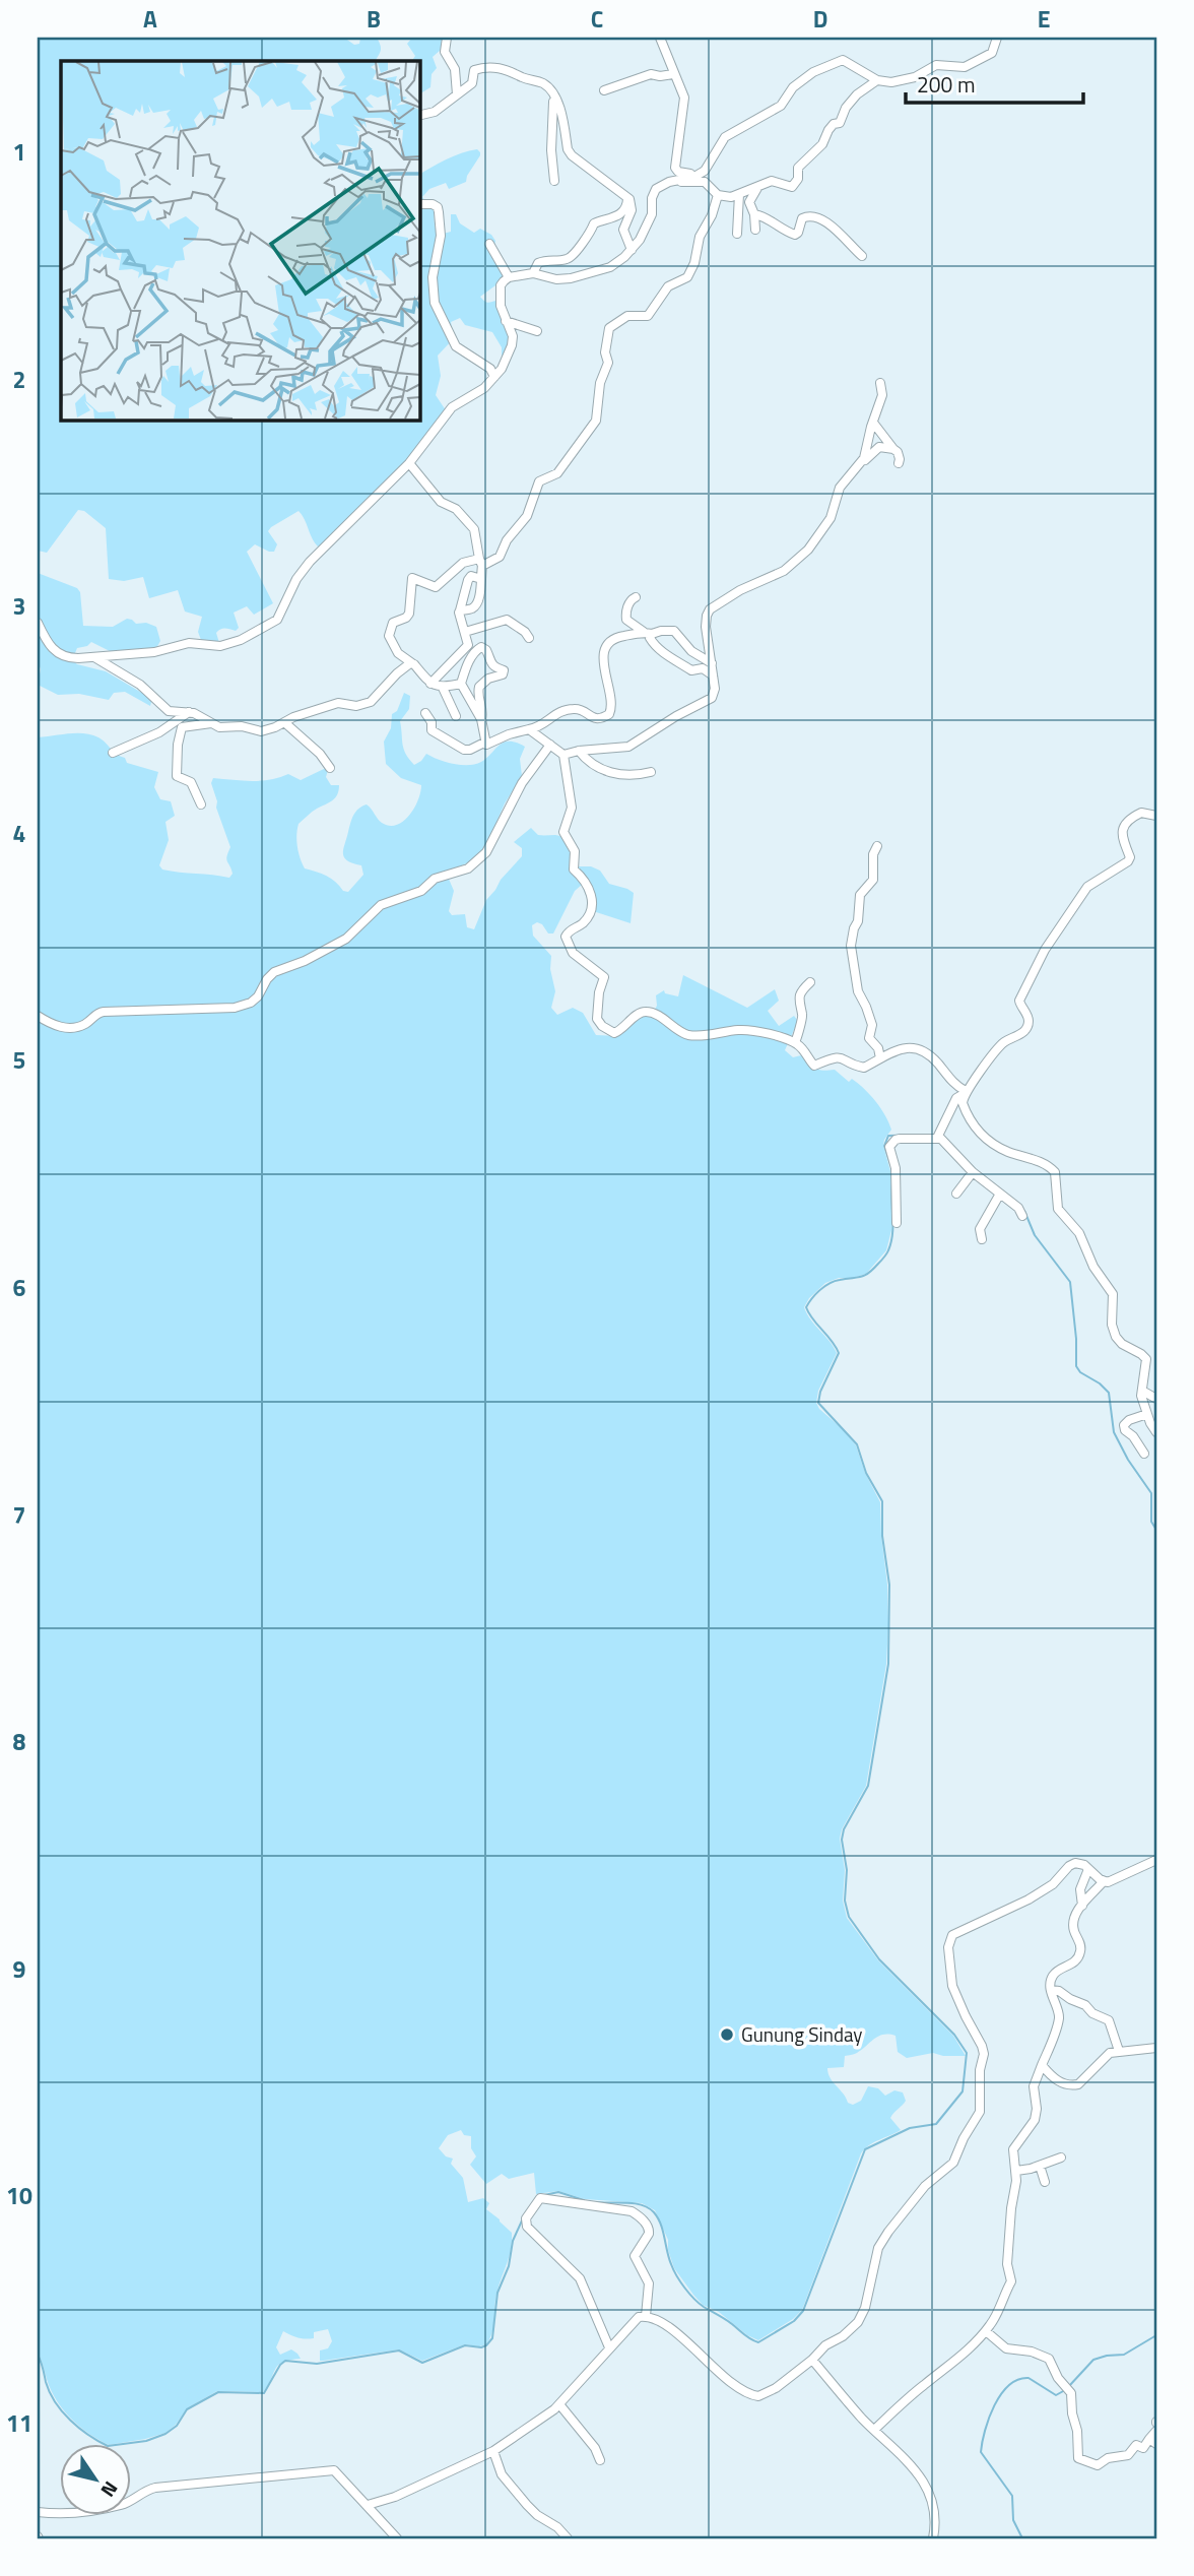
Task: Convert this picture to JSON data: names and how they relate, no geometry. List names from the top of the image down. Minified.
{"places":["Gunung Sinday"],"scale_bar":"200 m","north":"bottom right","grid":{"columns":["A","B","C","D","E"],"rows":["1","2","3","4","5","6","7","8","9","10","11"]}}
